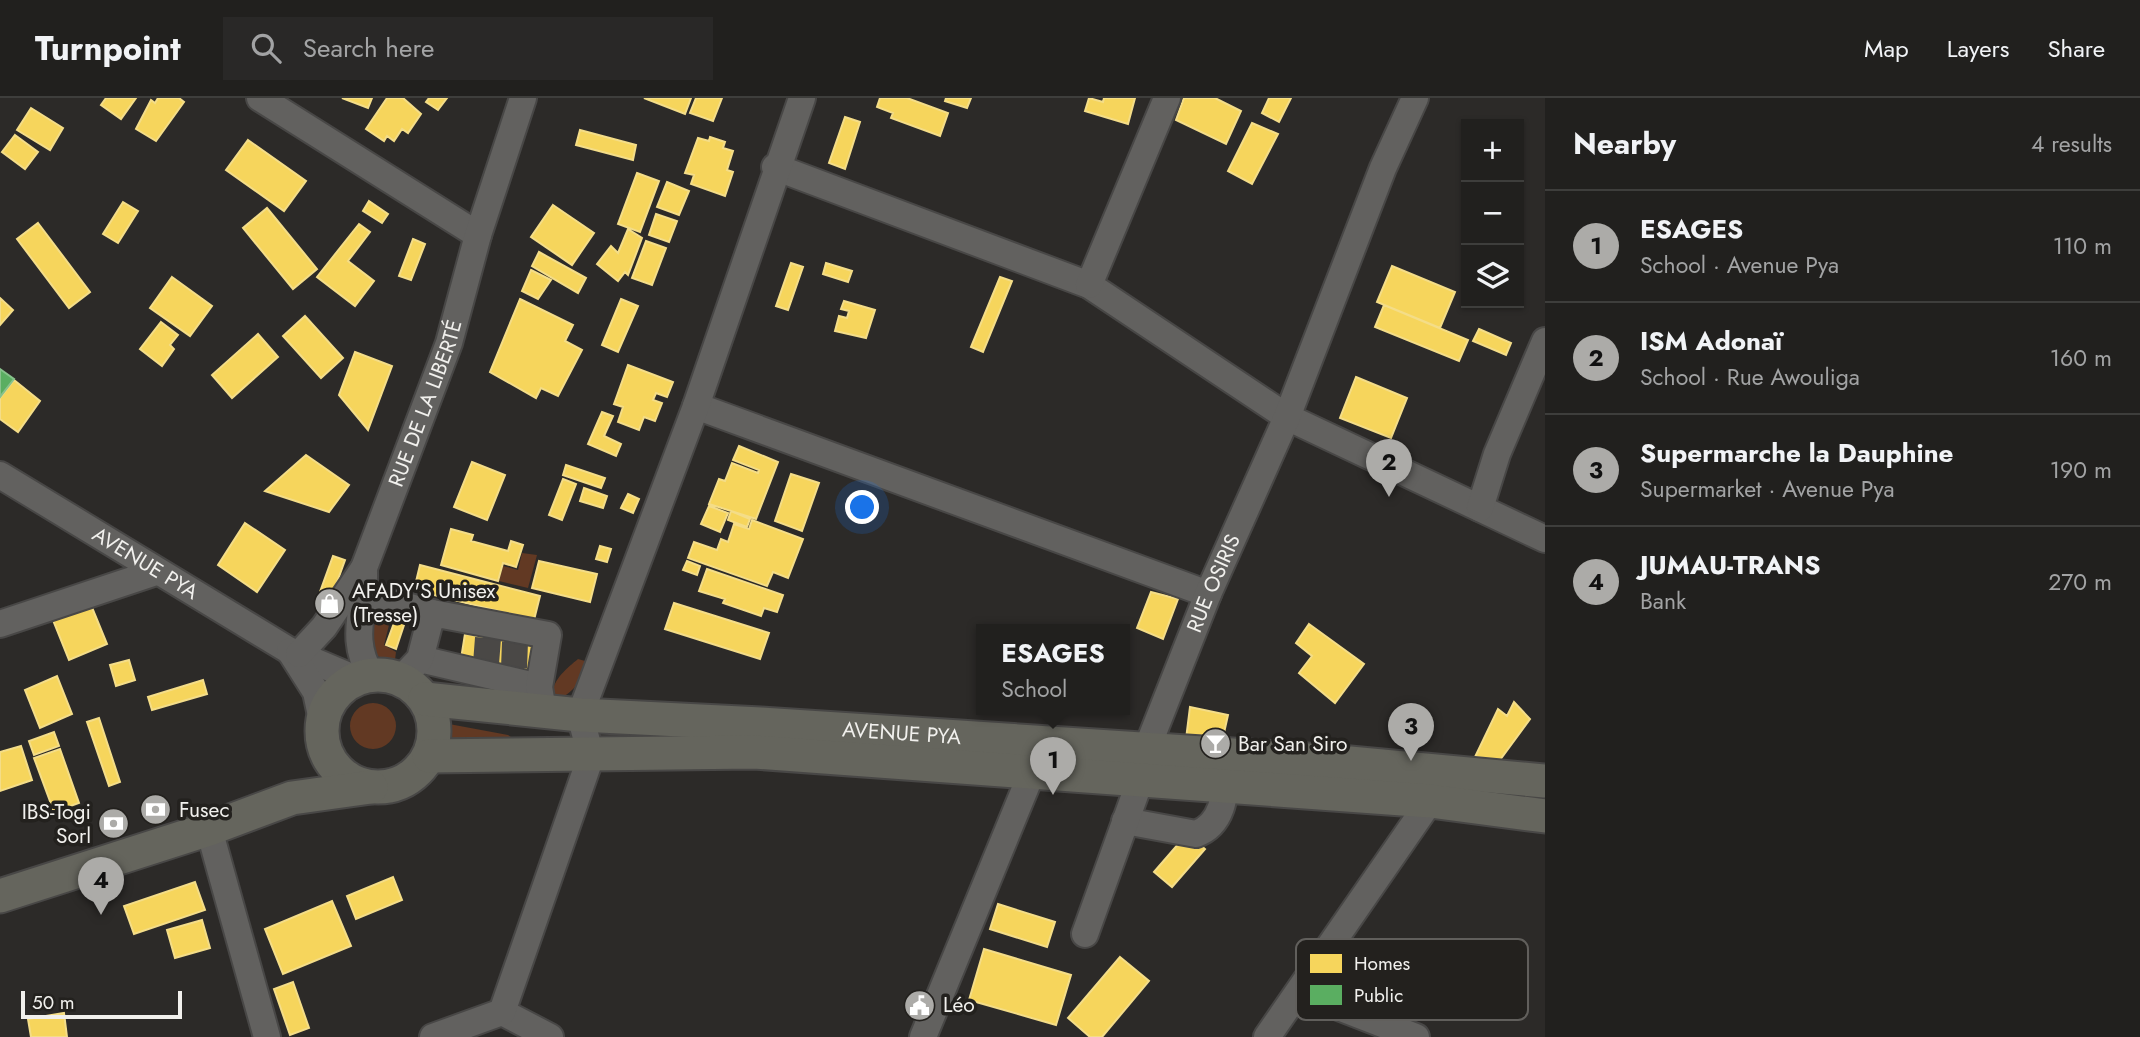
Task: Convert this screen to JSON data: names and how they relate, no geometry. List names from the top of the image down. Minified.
{"streets":{"main road":["AVENUE PYA"],"street":["RUE DE LA LIBERTÉ","RUE OSIRIS"]},"crossings":[["AVENUE PYA","RUE OSIRIS"]],"places":{"shop":["AFADY'S Unisex (Tresse)"],"bar":["Bar San Siro"],"bank":["Fusec","IBS-Togi Sorl"],"public building":["Léo"]},"legend":["Homes","Public"],"scale_bar":"50 m","page":{"header":"Turnpoint","search":"Search here","nav":["Map","Layers","Share"],"heading":["Nearby","4 results"],"map_buttons":["+","−"],"list":[{"mark":"1","name":"ESAGES","note":"School · Avenue Pya","value":"110 m"},{"mark":"2","name":"ISM Adonaï","note":"School · Rue Awouliga","value":"160 m"},{"mark":"3","name":"Supermarche la Dauphine","note":"Supermarket · Avenue Pya","value":"190 m"},{"mark":"4","name":"JUMAU-TRANS","note":"Bank","value":"270 m"}],"pins":["2","3","1","4"],"popup":["ESAGES","School"],"scale":"50 m"}}
